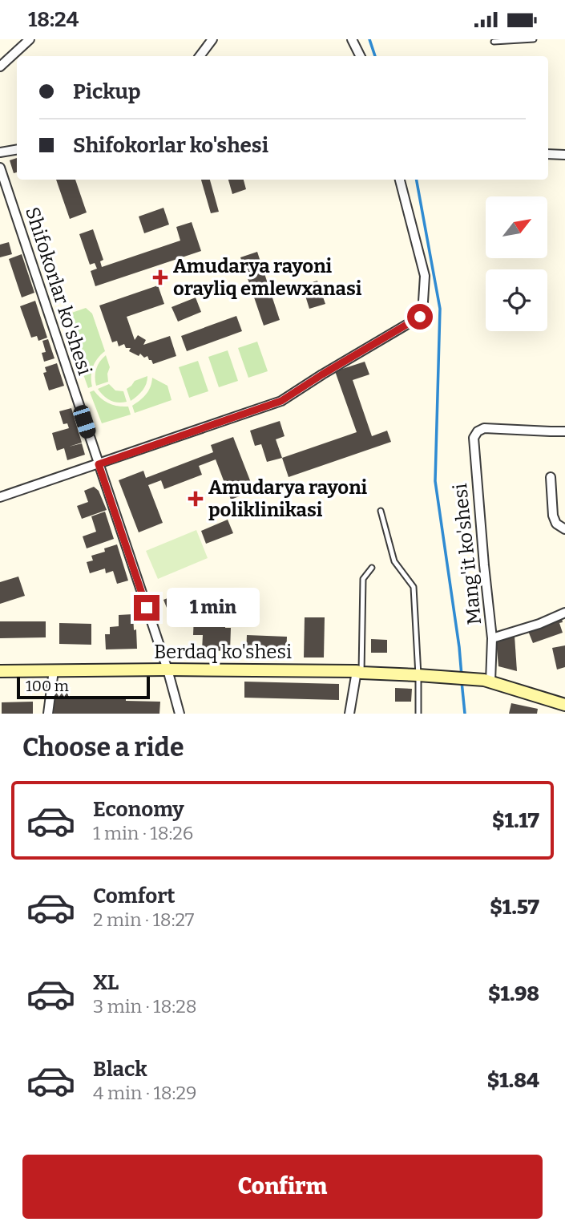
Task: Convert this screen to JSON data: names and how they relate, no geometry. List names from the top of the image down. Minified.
{"streets":{"main road":["Berdaq ko'shesi"],"street":["Shifokorlar ko'shesi","Mang'it ko'shesi"]},"crossings":[["Shifokorlar ko'shesi","Berdaq ko'shesi"],["Mang'it ko'shesi","Berdaq ko'shesi"]],"places":{"health":["Amudarya rayoni orayliq emlewxanasi","Amudarya rayoni poliklinikasi"]},"scale_bar":"100 m","north":"top right","page":{"status":"18:24","banner":["Pickup","Shifokorlar ko'shesi"],"bubble":"1 min","scale":"100 m","heading":"Choose a ride","list":[{"name":"Economy","note":"1 min · 18:26","value":"$1.17"},{"name":"Comfort","note":"2 min · 18:27","value":"$1.57"},{"name":"XL","note":"3 min · 18:28","value":"$1.98"},{"name":"Black","note":"4 min · 18:29","value":"$1.84"}],"buttons":"Confirm"}}
